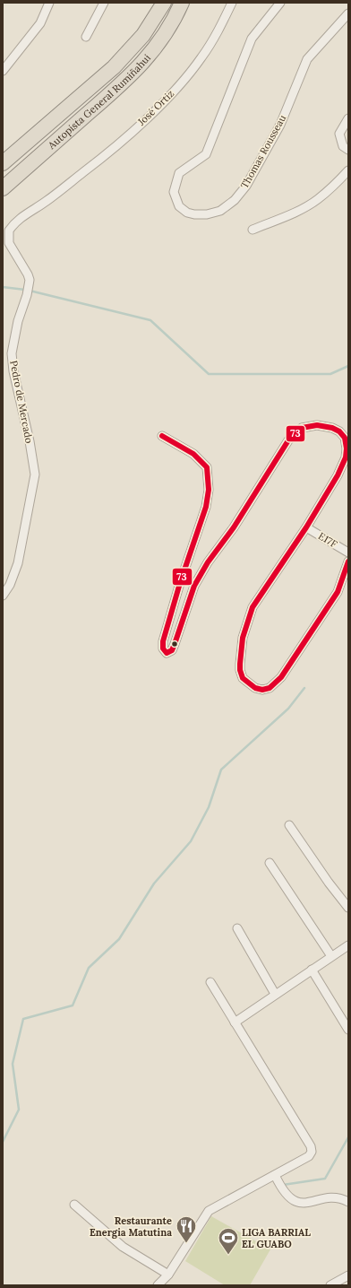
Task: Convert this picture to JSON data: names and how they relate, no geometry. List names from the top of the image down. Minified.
{"streets":{"highway":["Autopista General Rumiñahui"],"street":["José Ortiz","Thomas Rousseau","Pedro de Mercado","E17F"]},"crossings":[["José Ortiz","Pedro de Mercado"]],"places":{"restaurant":["Restaurante Energia Matutina"],"sports":["LIGA BARRIAL EL GUABO"]},"lines":["transit line 73"]}
